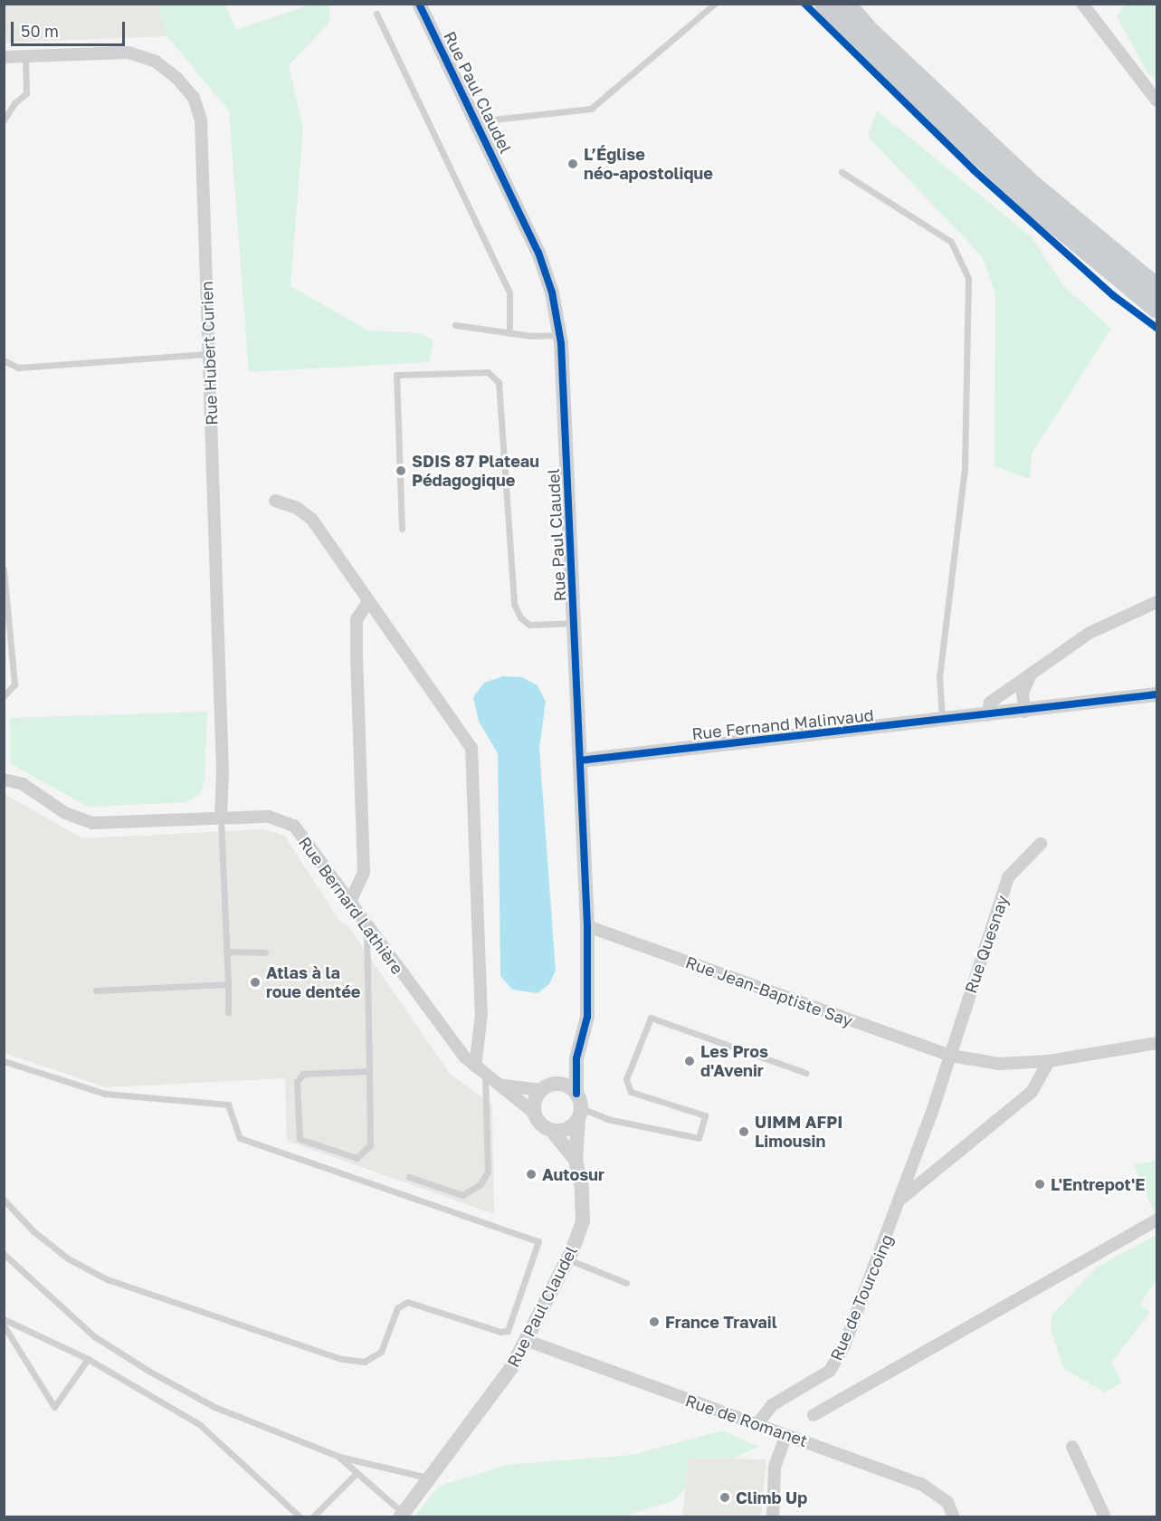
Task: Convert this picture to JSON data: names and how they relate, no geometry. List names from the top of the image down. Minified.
{"streets":{"street":["Rue Paul Claudel","Rue Hubert Curien","Rue Fernand Malinvaud","Rue Bernard Lathière","Rue Quesnay","Rue Jean-Baptiste Say","Rue de Tourcoing","Rue de Romanet"]},"crossings":[["Rue Paul Claudel","Rue Fernand Malinvaud"],["Rue Paul Claudel","Rue Bernard Lathière"],["Rue Paul Claudel","Rue Jean-Baptiste Say"],["Rue Paul Claudel","Rue de Romanet"],["Rue Hubert Curien","Rue Bernard Lathière"],["Rue Quesnay","Rue Jean-Baptiste Say"],["Rue Quesnay","Rue de Tourcoing"],["Rue Jean-Baptiste Say","Rue de Tourcoing"],["Rue de Tourcoing","Rue de Romanet"]],"places":["L’Église néo-apostolique","SDIS 87 Plateau Pédagogique","Atlas à la roue dentée","Les Pros d'Avenir","UIMM AFPI Limousin","Autosur","L'Entrepot'E","France Travail","Climb Up"],"scale_bar":"50 m"}
